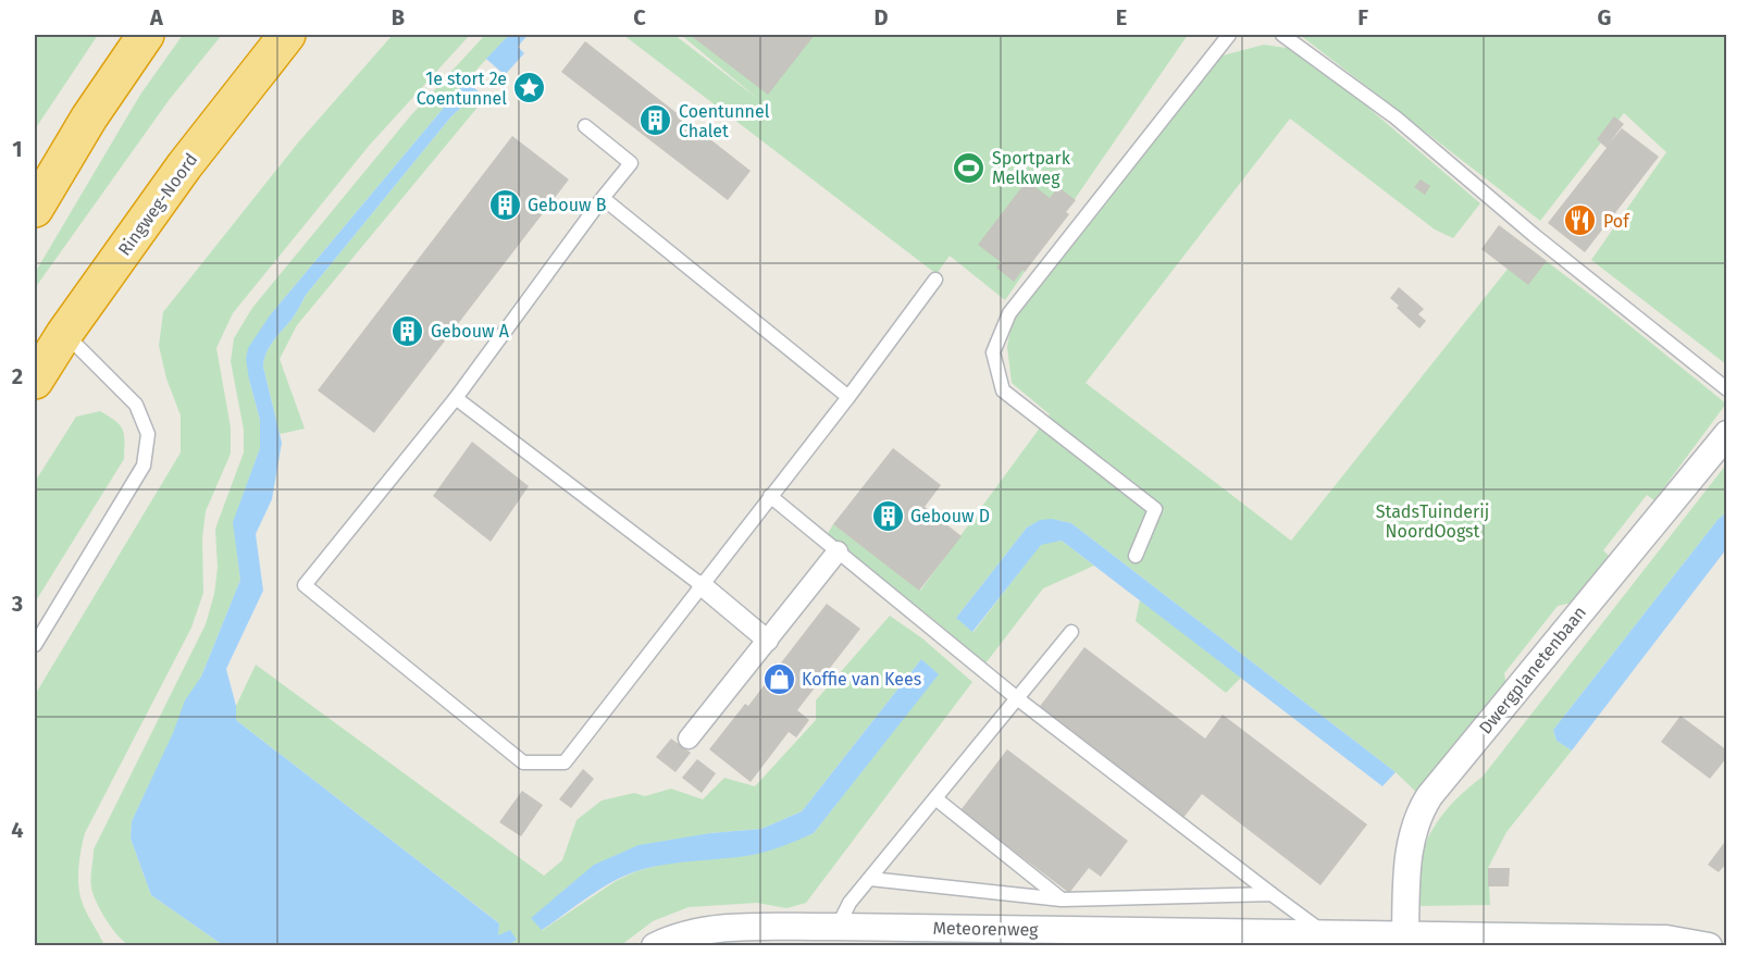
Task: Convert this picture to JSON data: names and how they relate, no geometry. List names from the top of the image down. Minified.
{"streets":{"highway":["Ringweg-Noord"],"street":["Dwergplanetenbaan","Meteorenweg"]},"crossings":[["Dwergplanetenbaan","Meteorenweg"]],"parks":["StadsTuinderij NoordOogst"],"places":{"place":["1e stort 2e Coentunnel"],"building":["Coentunnel Chalet","Gebouw B","Gebouw A","Gebouw D"],"sports":["Sportpark Melkweg"],"restaurant":["Pof"],"shop":["Koffie van Kees"]},"grid":{"columns":["A","B","C","D","E","F","G"],"rows":["1","2","3","4"]}}
